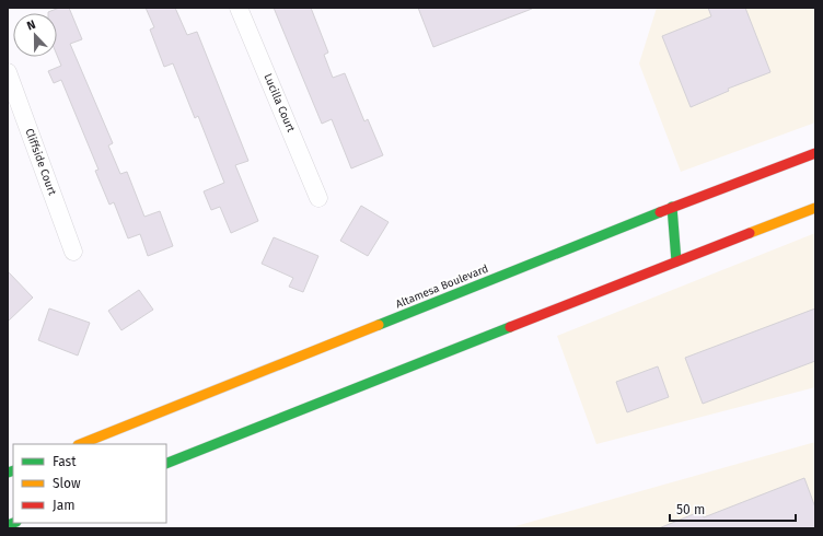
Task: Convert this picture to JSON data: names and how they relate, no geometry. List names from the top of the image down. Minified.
{"streets":{"main road":["Altamesa Boulevard"],"street":["Lucilla Court","Cliffside Court"]},"legend":["Fast","Slow","Jam"],"scale_bar":"50 m","north":"top"}
